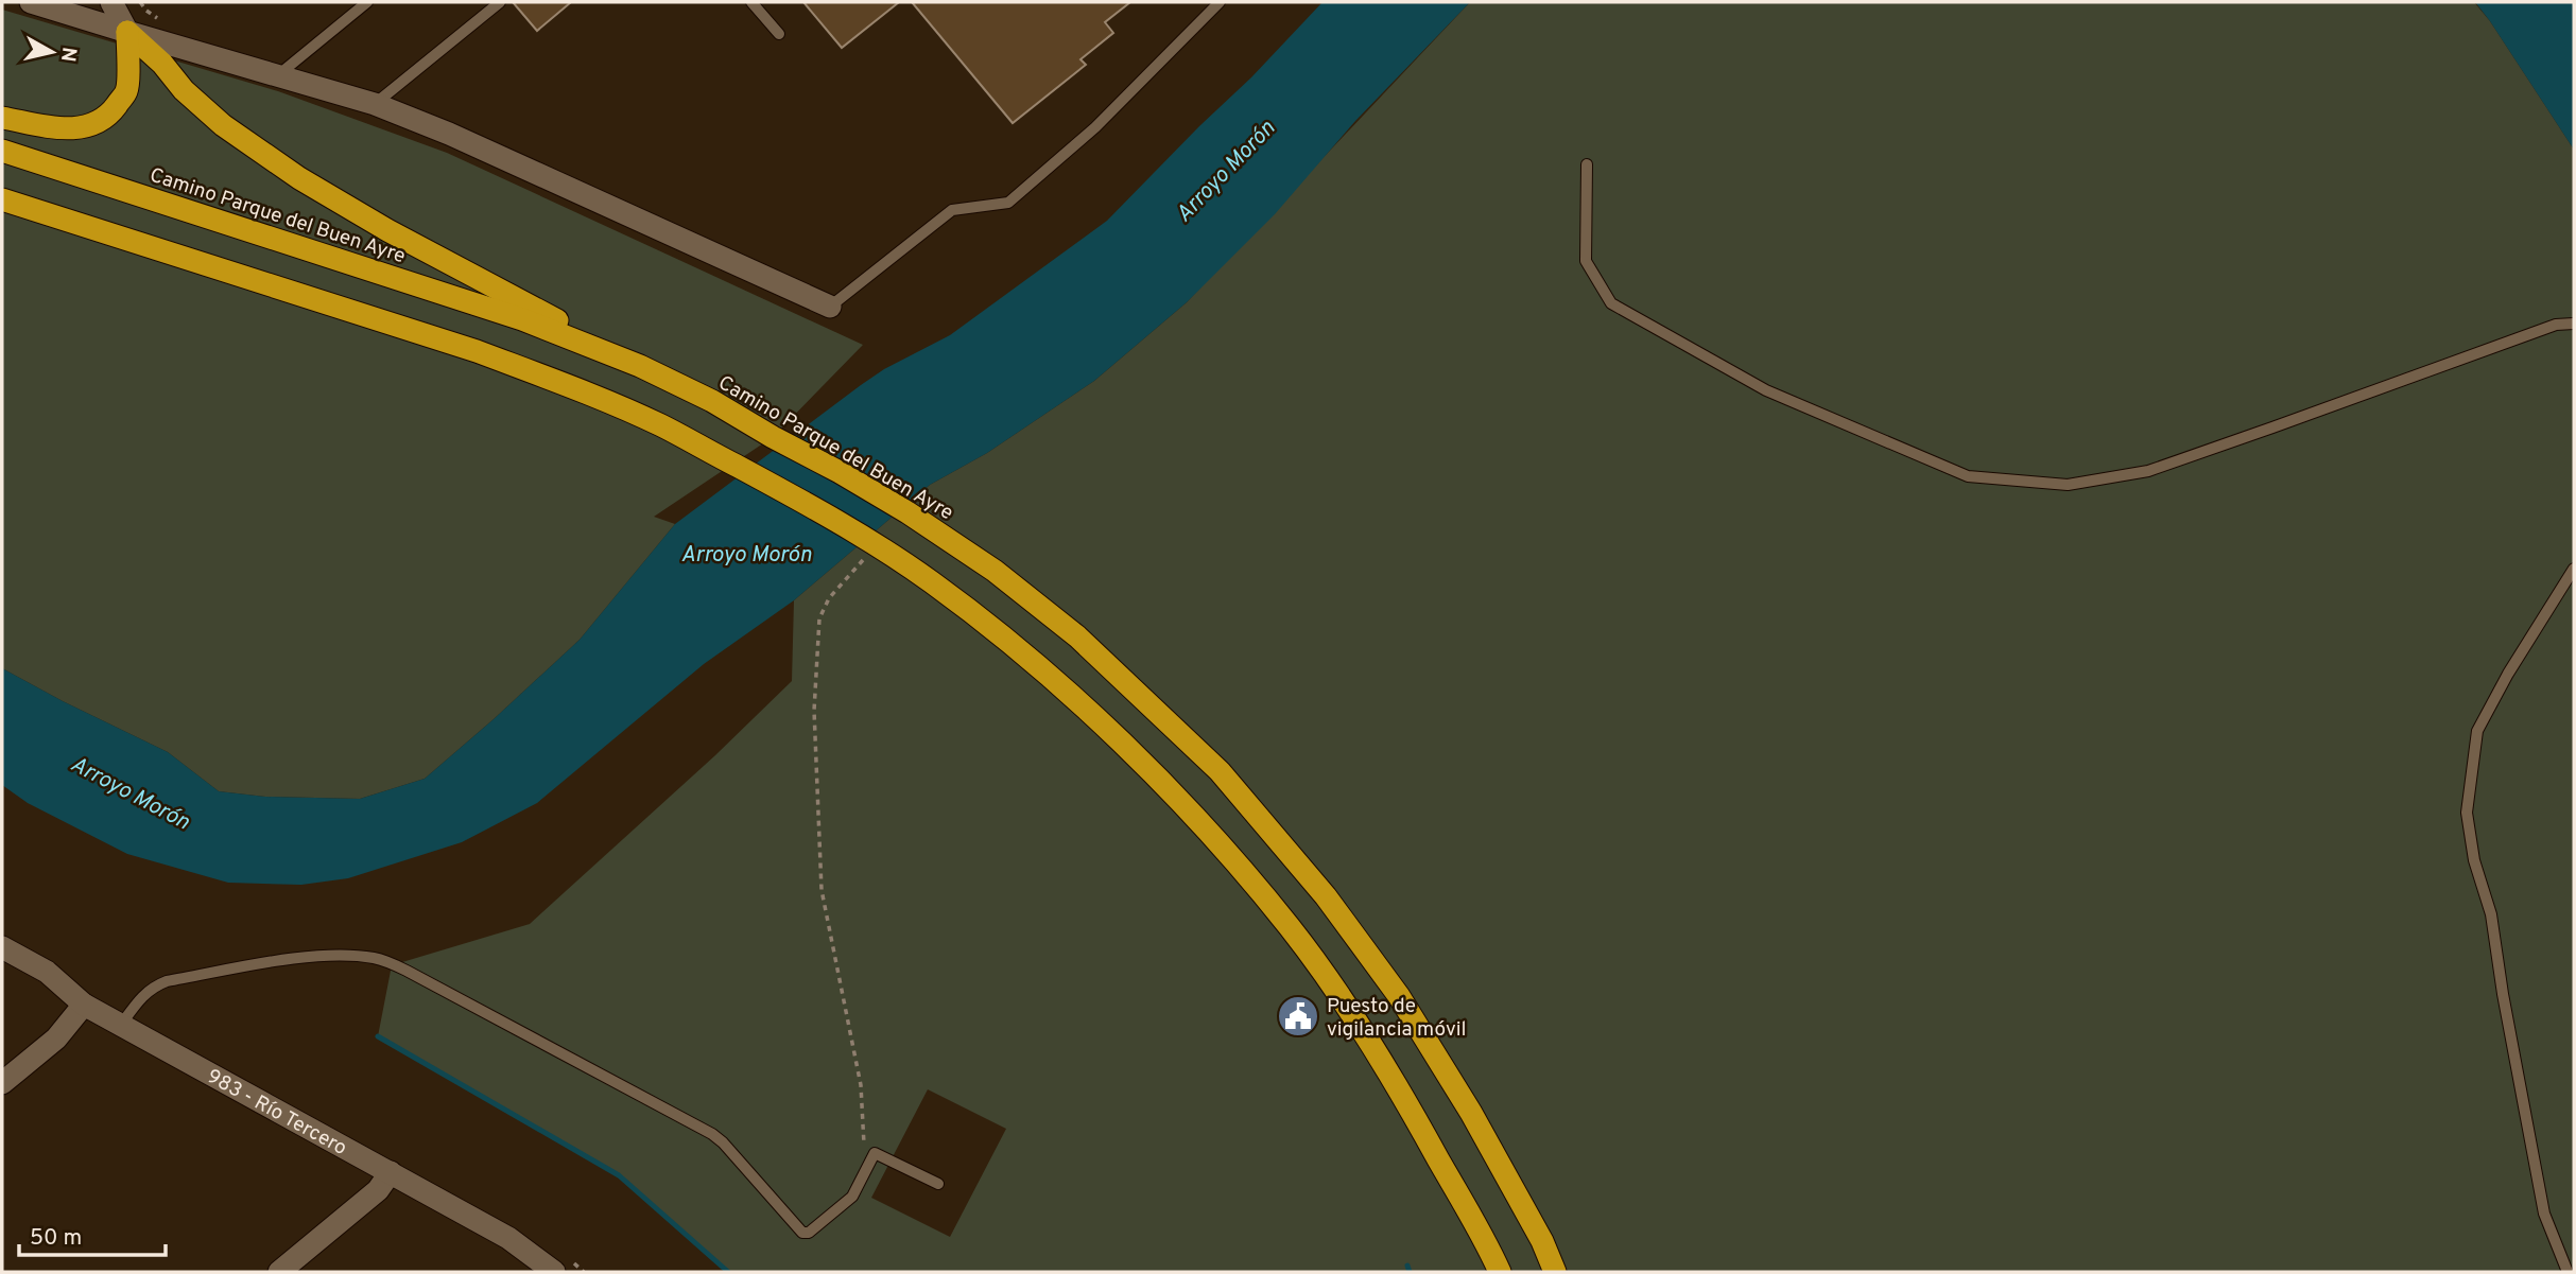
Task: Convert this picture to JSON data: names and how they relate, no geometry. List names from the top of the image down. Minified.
{"streets":{"highway":["Camino Parque del Buen Ayre"],"street":["983 - Río Tercero"]},"water":["Arroyo Morón"],"places":{"public building":["Puesto de vigilancia móvil"]},"scale_bar":"50 m","north":"right"}
